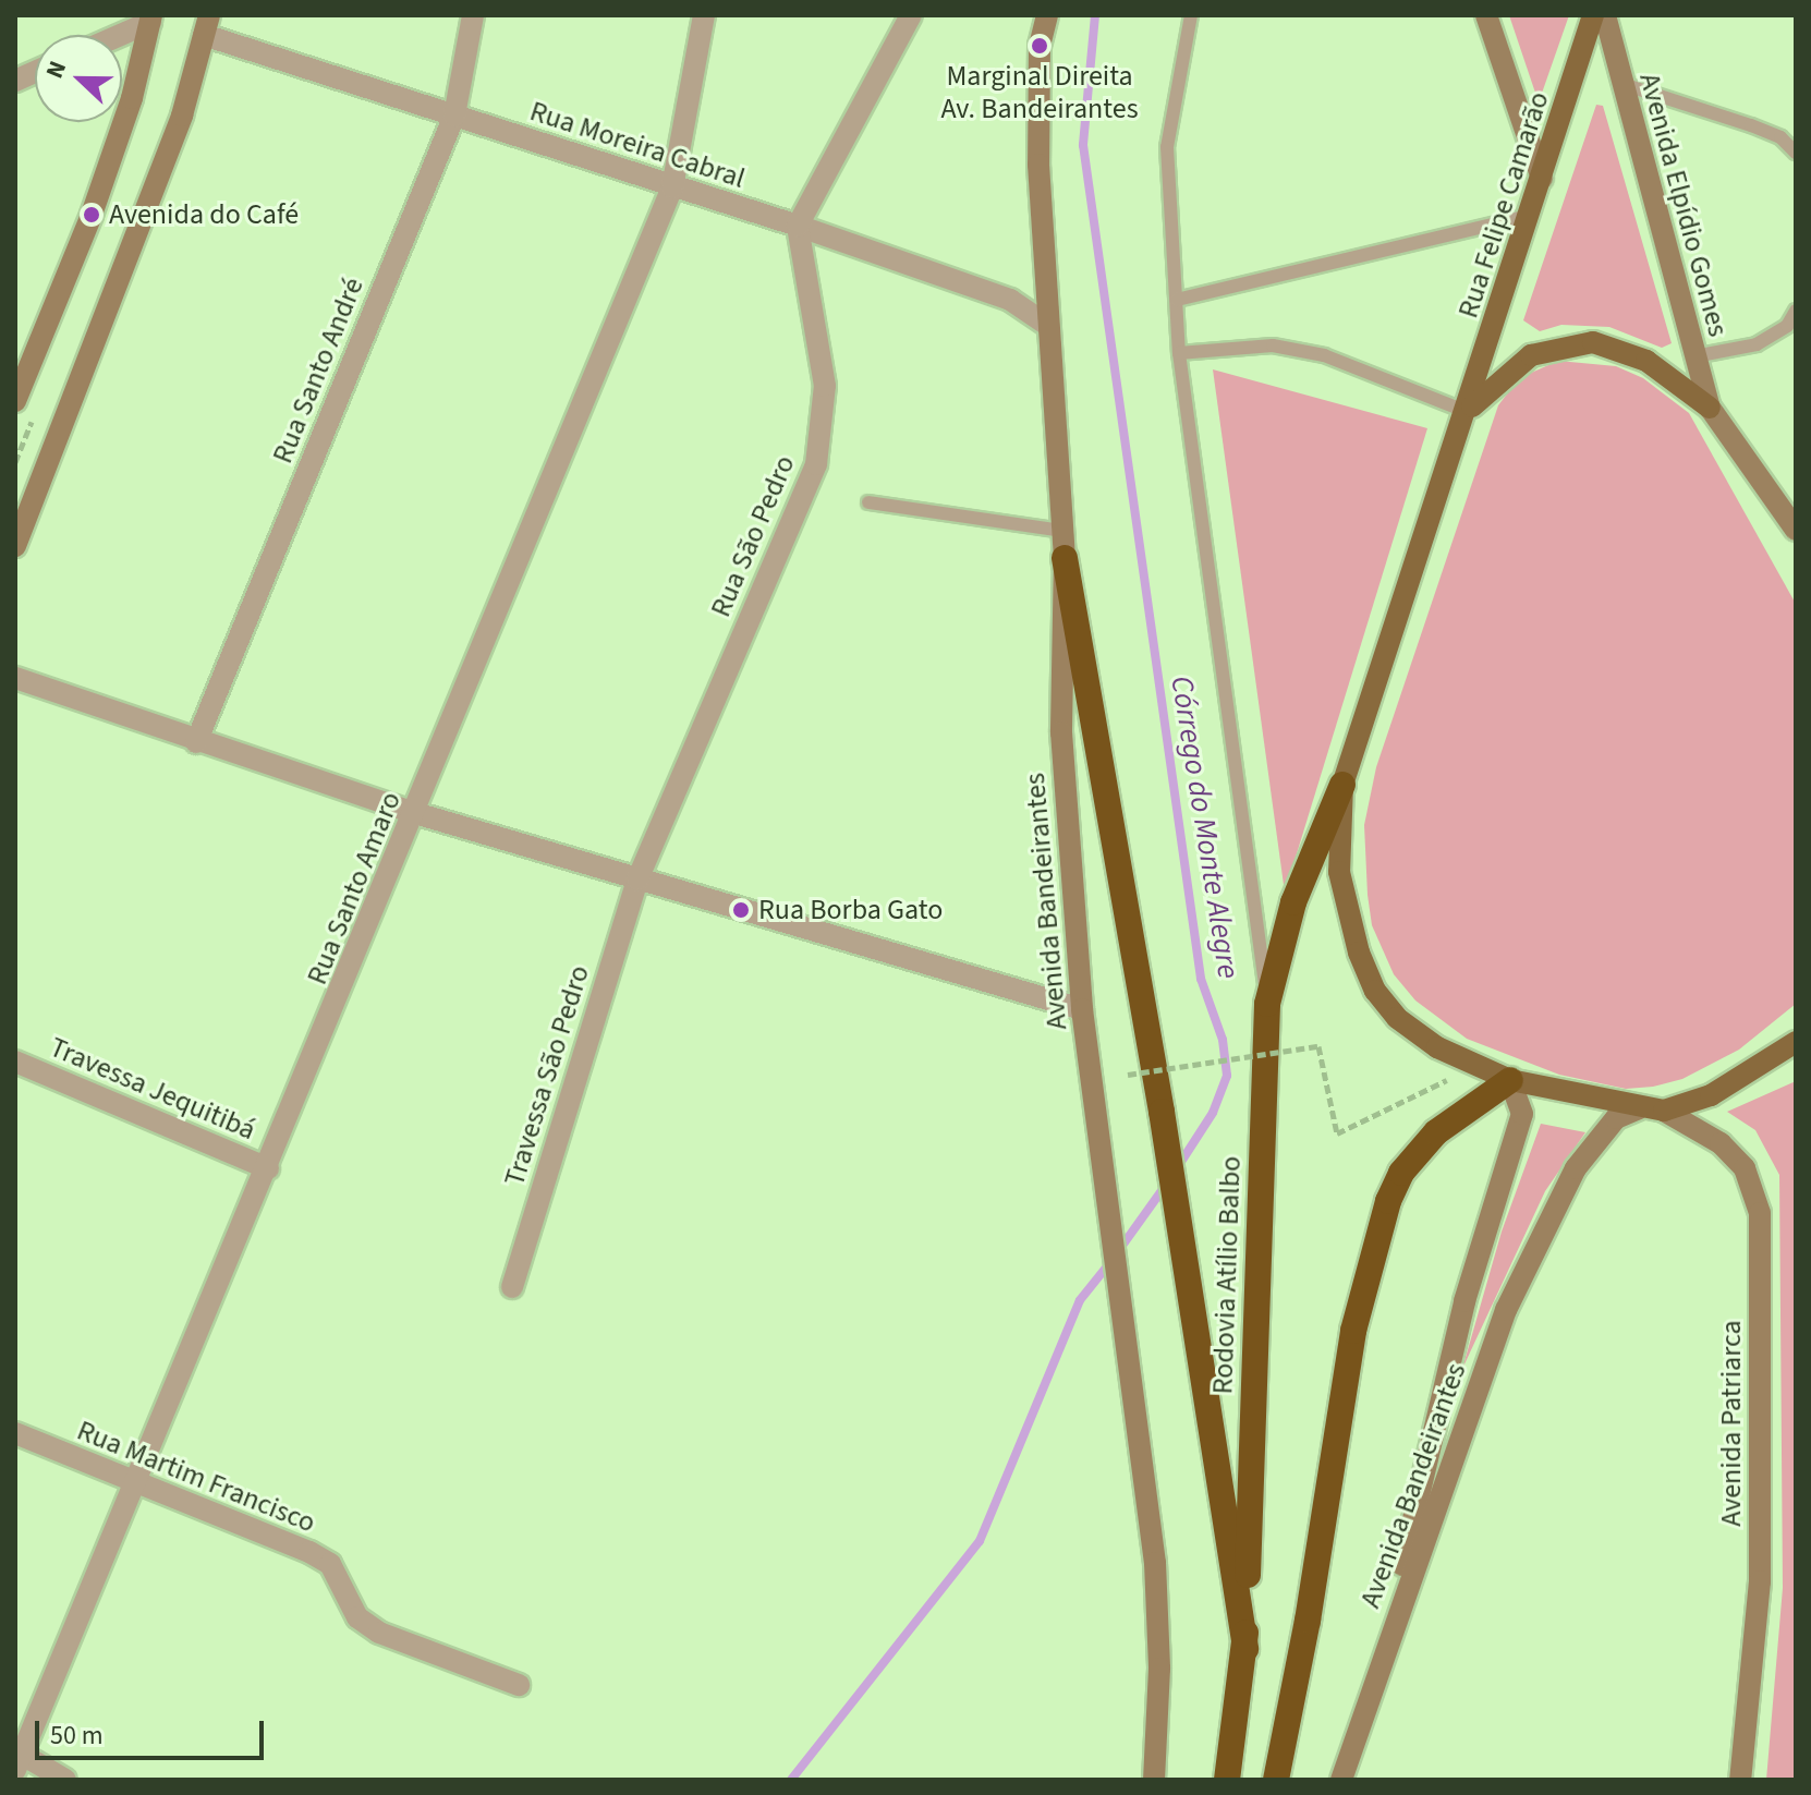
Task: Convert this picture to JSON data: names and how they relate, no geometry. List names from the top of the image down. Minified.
{"streets":{"highway":["Rodovia Atílio Balbo"],"main road":["Rua Felipe Camarão","Avenida Elpídio Gomes","Avenida Bandeirantes","Avenida Patriarca"],"street":["Rua Moreira Cabral","Rua Santo André","Rua São Pedro","Rua Santo Amaro","Travessa São Pedro","Travessa Jequitibá","Rua Martim Francisco"]},"crossings":[["Rua Moreira Cabral","Rua Santo André"],["Rua Moreira Cabral","Rua São Pedro"],["Rua Moreira Cabral","Rua Santo Amaro"],["Rua Moreira Cabral","Avenida Bandeirantes"],["Rua São Pedro","Travessa São Pedro"],["Rua Santo Amaro","Travessa Jequitibá"],["Rua Santo Amaro","Rua Martim Francisco"]],"water":["Córrego do Monte Alegre"],"places":["Marginal Direita Av. Bandeirantes","Avenida do Café","Rua Borba Gato"],"scale_bar":"50 m","north":"left"}
